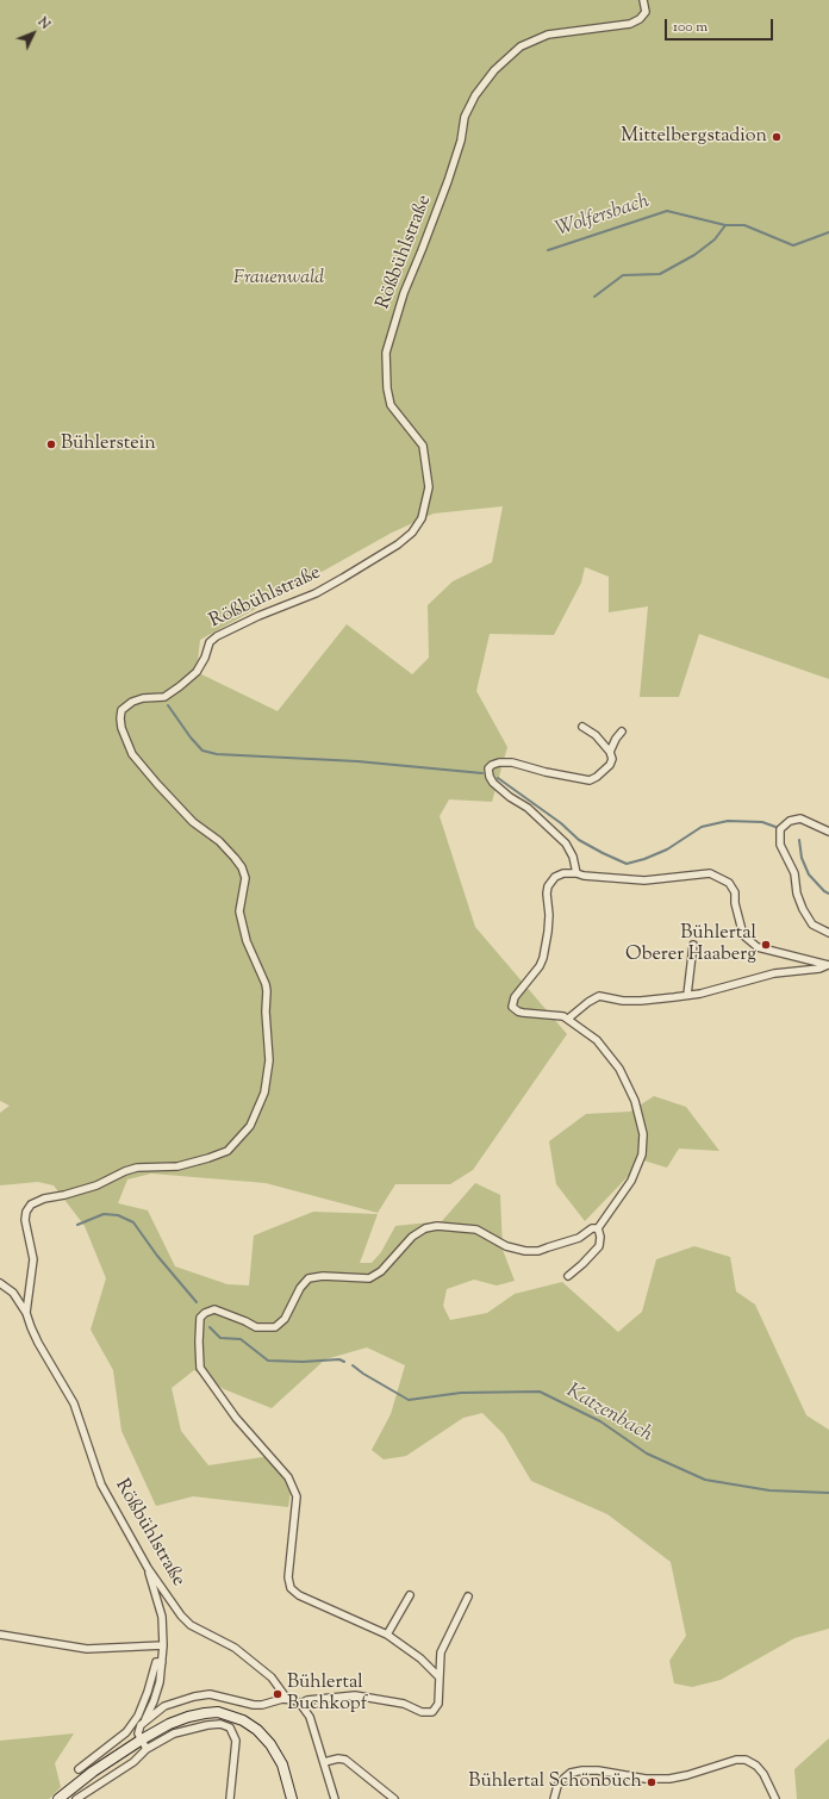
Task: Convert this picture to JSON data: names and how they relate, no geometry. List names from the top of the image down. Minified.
{"streets":{"street":["Rößbühlstraße"]},"water":["Wolfersbach","Katzenbach"],"parks":["Frauenwald"],"places":["Mittelbergstadion","Bühlerstein","Bühlertal Oberer Haaberg","Bühlertal Buchkopf","Bühlertal Schönbüch"],"scale_bar":"100 m","north":"top right"}
